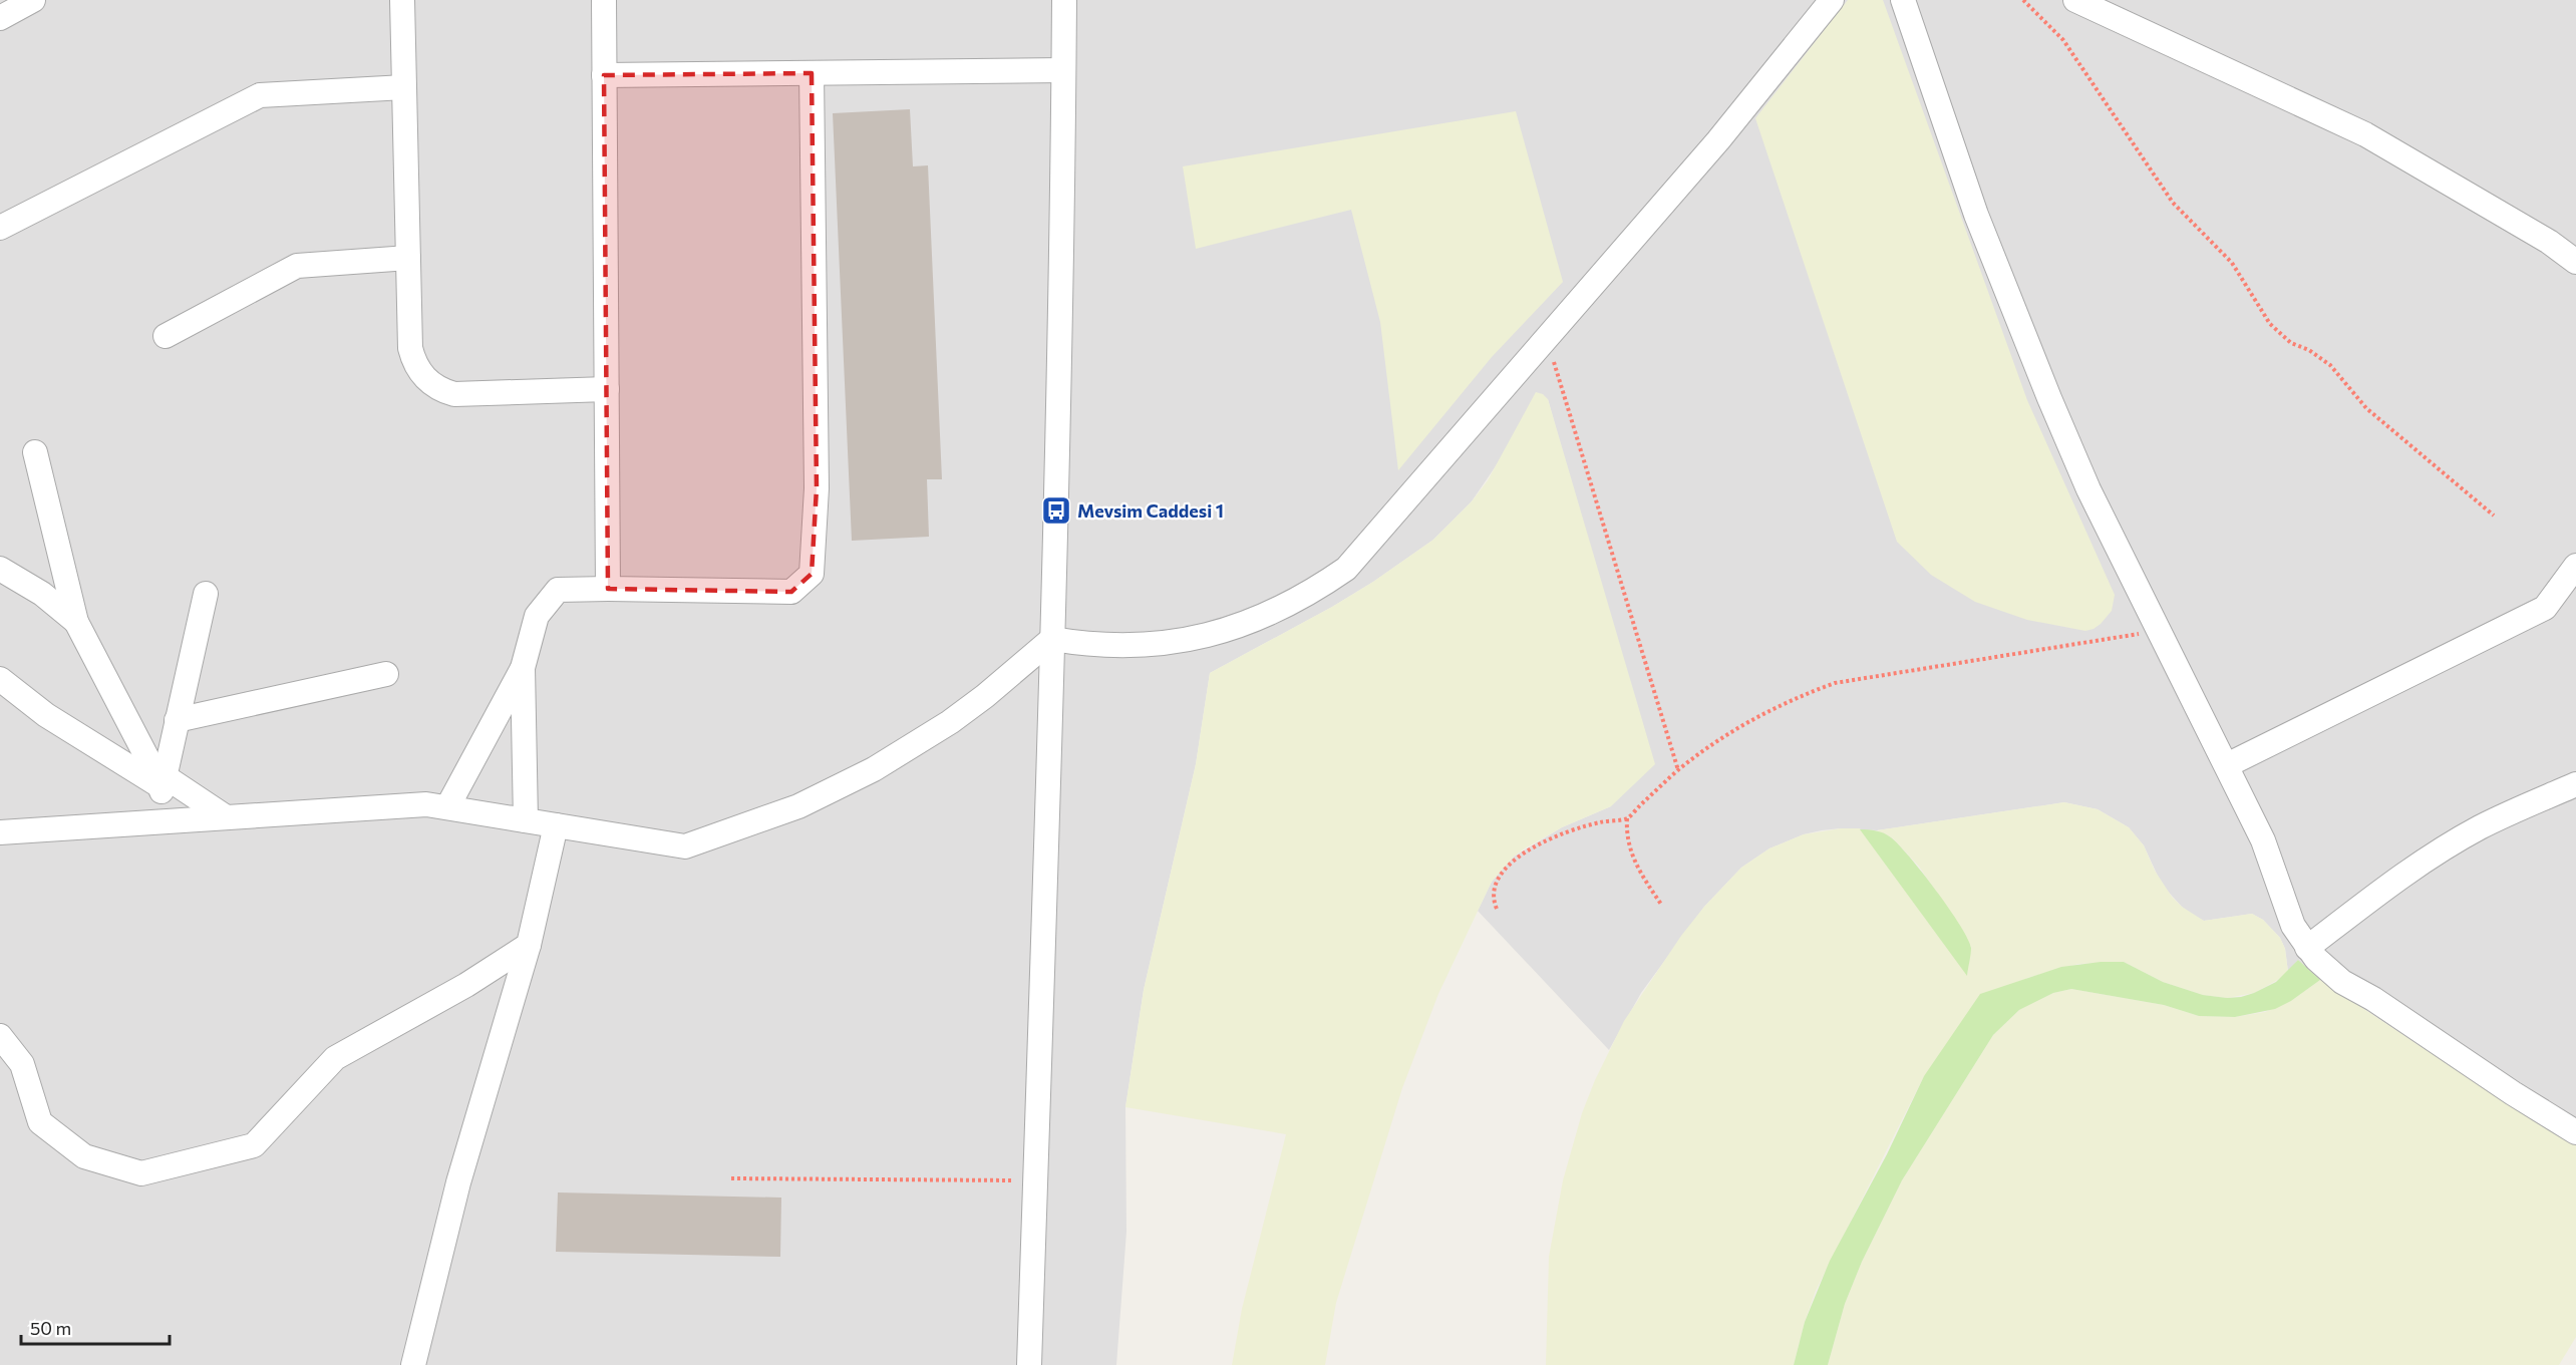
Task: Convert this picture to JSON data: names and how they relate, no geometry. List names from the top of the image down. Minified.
{"places":{"bus stop":["Mevsim Caddesi 1"]},"scale_bar":"50 m"}
